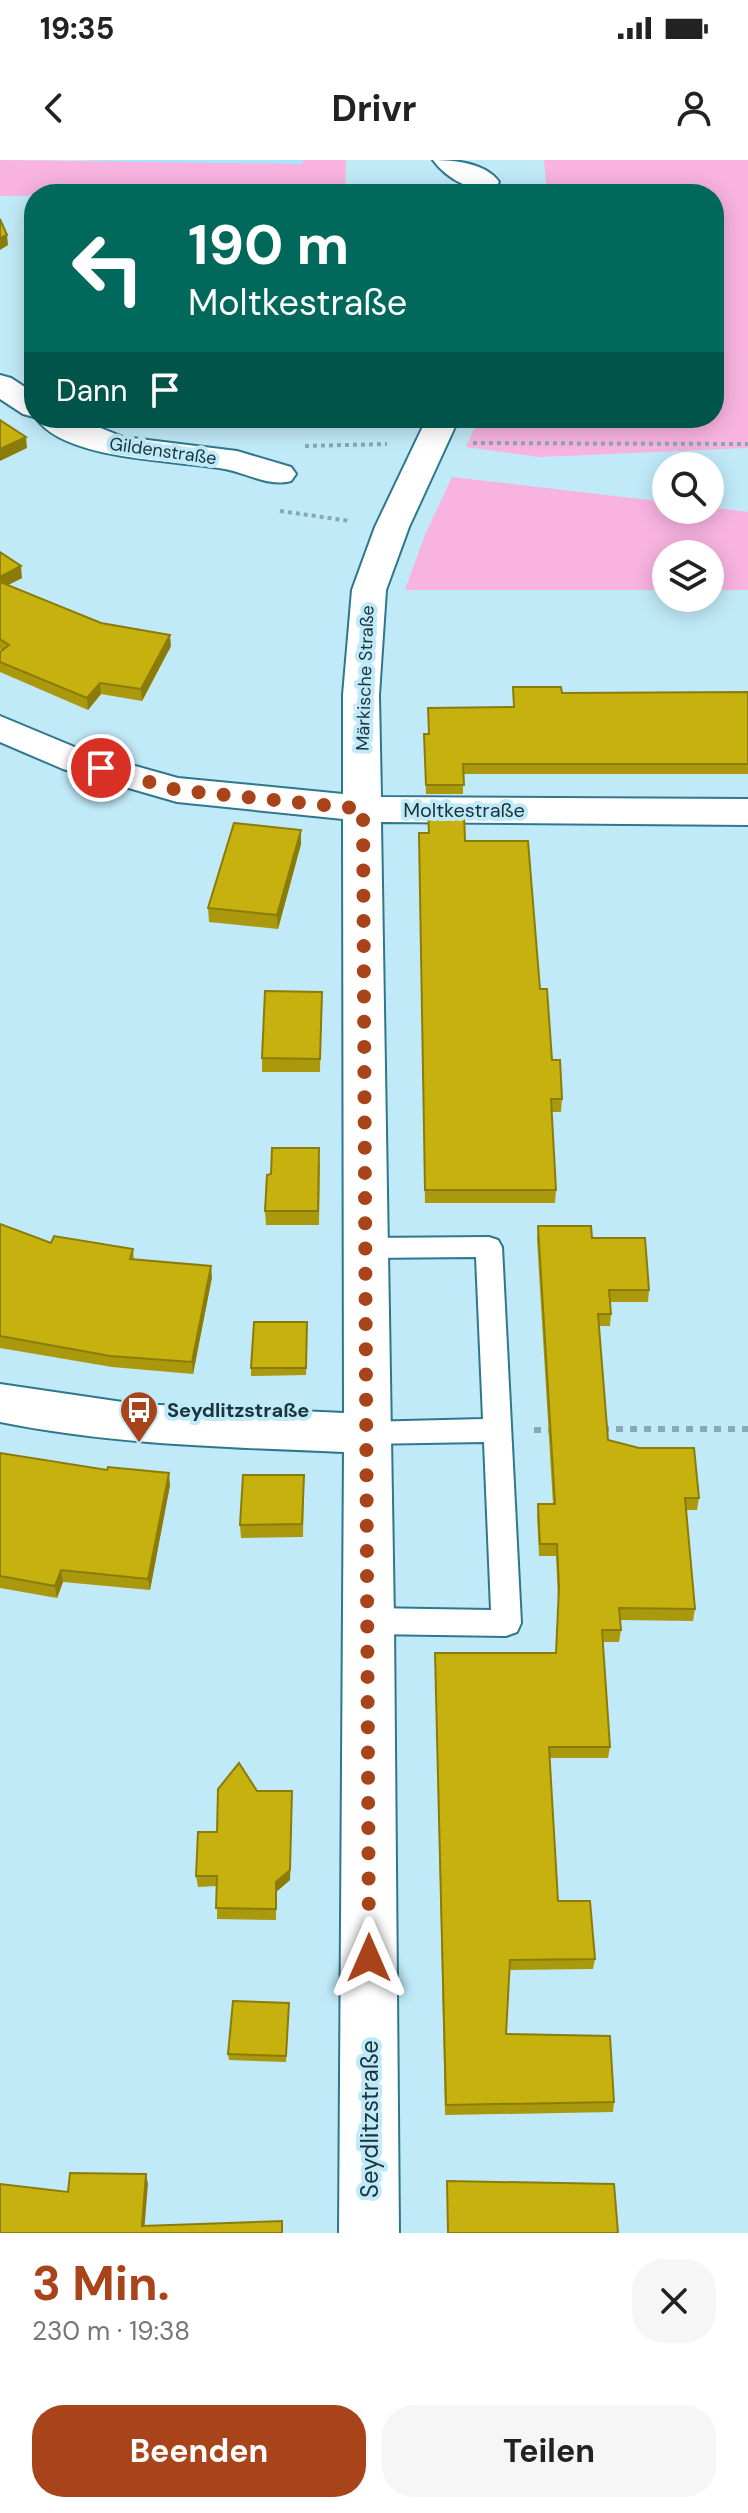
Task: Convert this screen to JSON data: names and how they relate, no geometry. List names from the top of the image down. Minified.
{"streets":{"street":["Gildenstraße","Märkische Straße","Moltkestraße","Seydlitzstraße"]},"crossings":[["Märkische Straße","Moltkestraße"],["Märkische Straße","Seydlitzstraße"],["Moltkestraße","Seydlitzstraße"]],"places":{"bus stop":["Seydlitzstraße"]},"page":{"status":"19:35","header":"Drivr","turn":["190 m","Moltkestraße"],"then":"Dann","heading":["3 Min.","230 m · 19:38"],"buttons":["Beenden","Teilen"]}}
